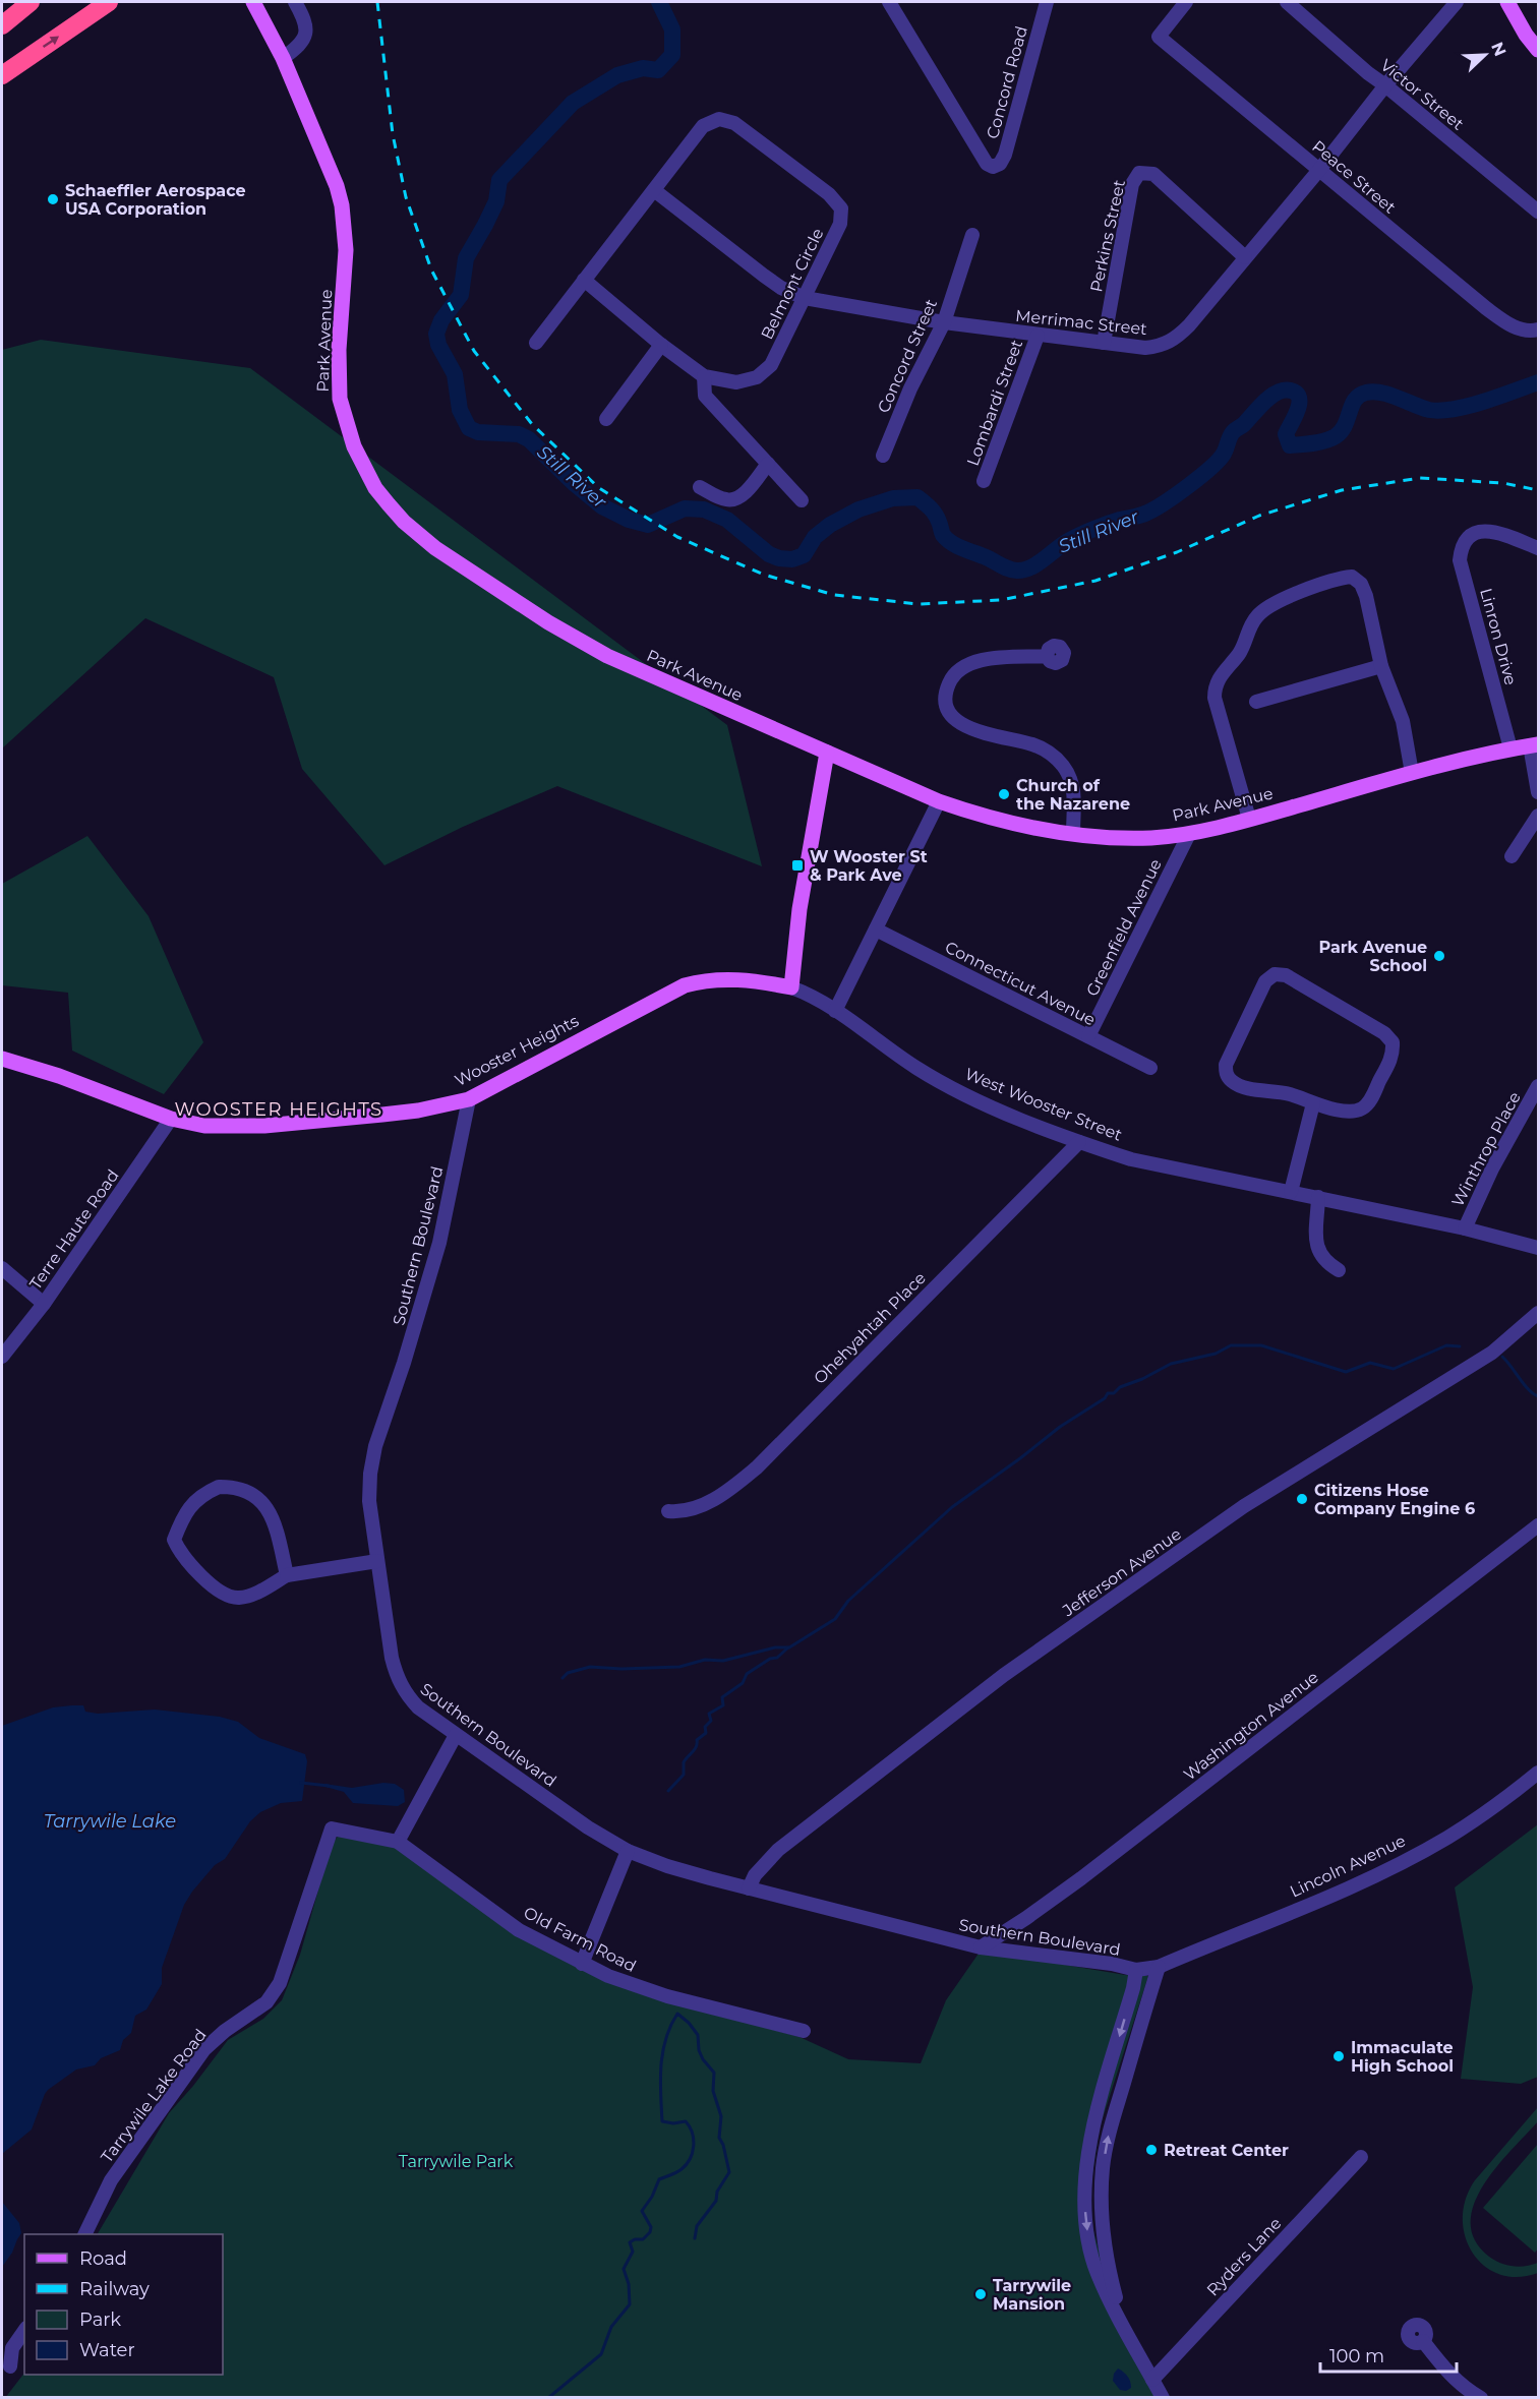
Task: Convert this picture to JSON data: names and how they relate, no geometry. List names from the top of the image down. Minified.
{"streets":{"main road":["Park Avenue","Wooster Heights"],"street":["Concord Road","Victor Street","Peace Street","Perkins Street","Belmont Circle","Merrimac Street","Concord Street","Lombardi Street","Linron Drive","Greenfield Avenue","Connecticut Avenue","West Wooster Street","Winthrop Place","Terre Haute Road","Southern Boulevard","Ohehyahtah Place","Jefferson Avenue","Washington Avenue","Lincoln Avenue","Old Farm Road","Tarrywile Lake Road","Ryders Lane"]},"crossings":[["Victor Street","Merrimac Street"],["Peace Street","Merrimac Street"],["Perkins Street","Merrimac Street"],["Belmont Circle","Merrimac Street"],["Merrimac Street","Concord Street"],["Merrimac Street","Lombardi Street"],["Park Avenue","Linron Drive"],["Park Avenue","Greenfield Avenue"],["Greenfield Avenue","Connecticut Avenue"],["Wooster Heights","West Wooster Street"],["Wooster Heights","Terre Haute Road"],["Wooster Heights","Southern Boulevard"],["West Wooster Street","Winthrop Place"],["West Wooster Street","Ohehyahtah Place"],["Southern Boulevard","Jefferson Avenue"],["Southern Boulevard","Washington Avenue"],["Southern Boulevard","Lincoln Avenue"],["Southern Boulevard","Ryders Lane"],["Old Farm Road","Tarrywile Lake Road"]],"districts":["WOOSTER HEIGHTS"],"water":["Still River","Tarrywile Lake"],"parks":["Tarrywile Park"],"places":{"other":["Schaeffler Aerospace USA Corporation","Church of the Nazarene","Park Avenue School","Citizens Hose Company Engine 6","Immaculate High School","Retreat Center","Tarrywile Mansion"],"transit":["W Wooster St & Park Ave"]},"legend":["Road","Railway","Park","Water"],"scale_bar":"100 m","north":"top right"}
